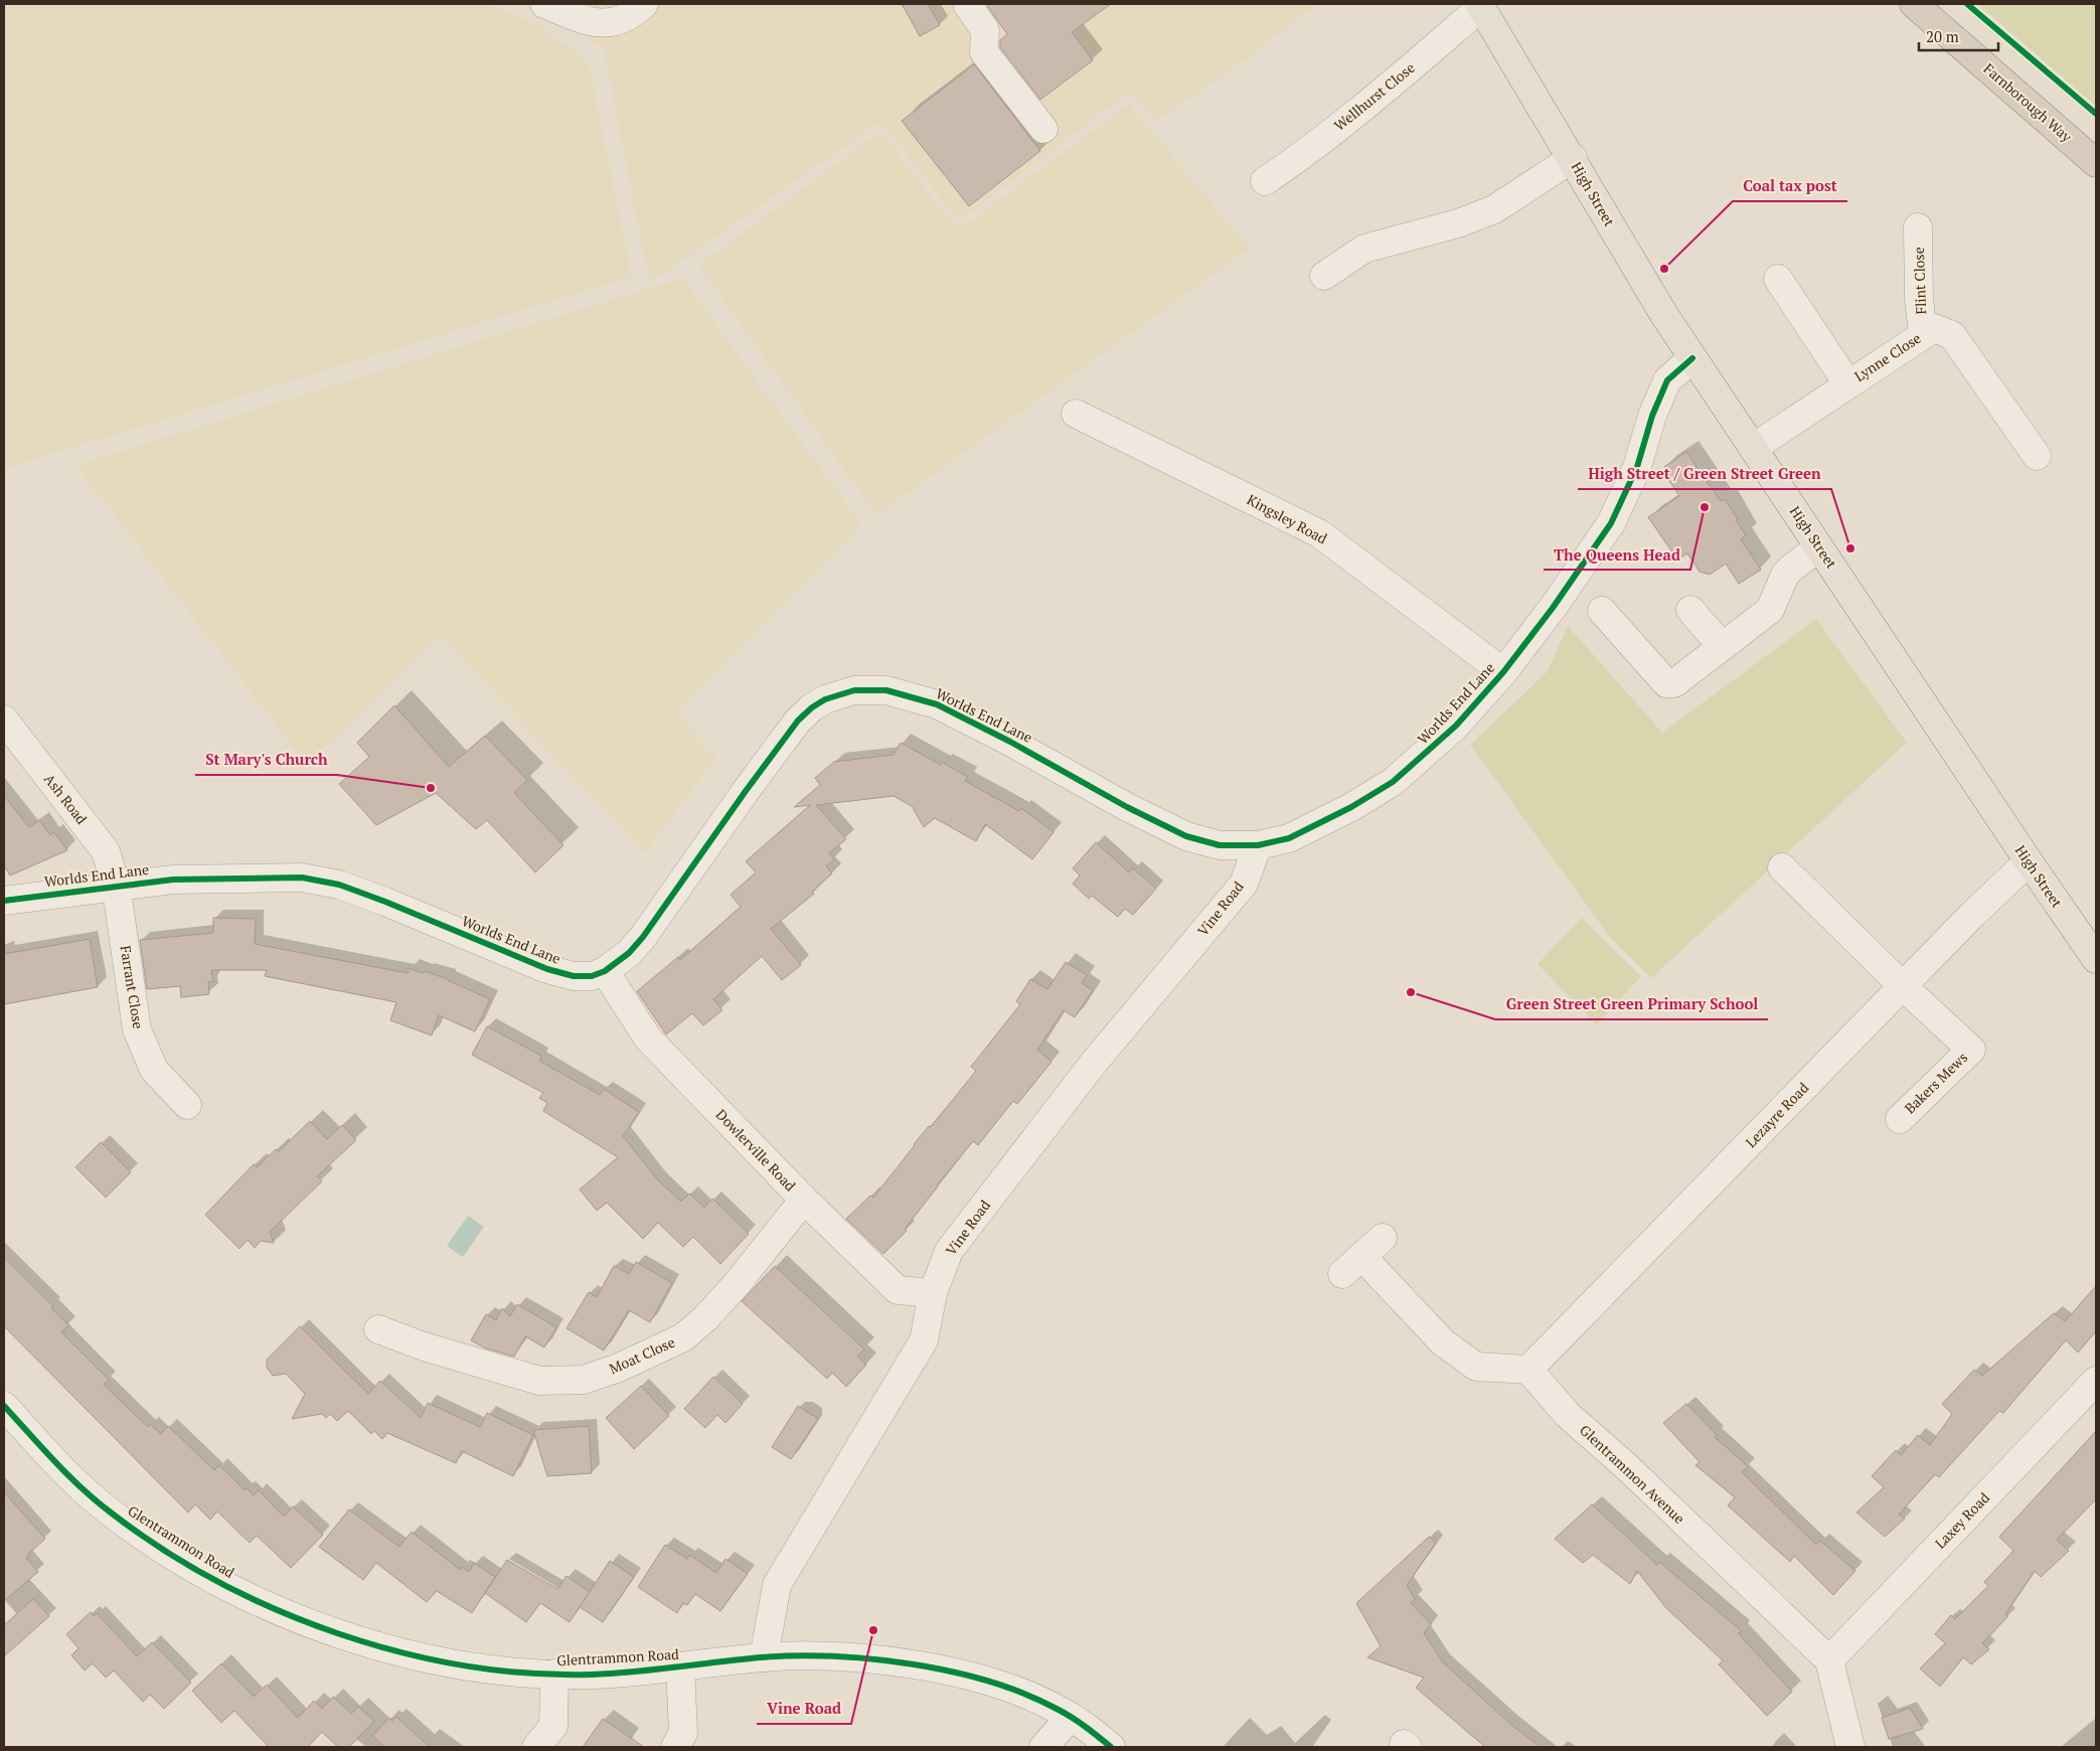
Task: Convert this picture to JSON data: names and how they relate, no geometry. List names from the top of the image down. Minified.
{"streets":{"highway":["Farnborough Way"],"main road":["High Street"],"street":["Wellhurst Close","Flint Close","Lynne Close","Kingsley Road","Worlds End Lane","Ash Road","Vine Road","Farrant Close","Bakers Mews","Lezayre Road","Dowlerville Road","Moat Close","Glentrammon Avenue","Laxey Road","Glentrammon Road"]},"crossings":[["Wellhurst Close","High Street"],["High Street","Lynne Close"],["High Street","Worlds End Lane"],["High Street","Lezayre Road"],["Flint Close","Lynne Close"],["Kingsley Road","Worlds End Lane"],["Worlds End Lane","Ash Road"],["Worlds End Lane","Vine Road"],["Worlds End Lane","Farrant Close"],["Worlds End Lane","Dowlerville Road"],["Ash Road","Farrant Close"],["Vine Road","Dowlerville Road"],["Vine Road","Glentrammon Road"],["Bakers Mews","Lezayre Road"],["Lezayre Road","Glentrammon Avenue"],["Dowlerville Road","Moat Close"],["Glentrammon Avenue","Laxey Road"]],"places":["Coal tax post","The Queens Head","High Street / Green Street Green","St Mary's Church","Green Street Green Primary School","Vine Road"],"scale_bar":"20 m"}
